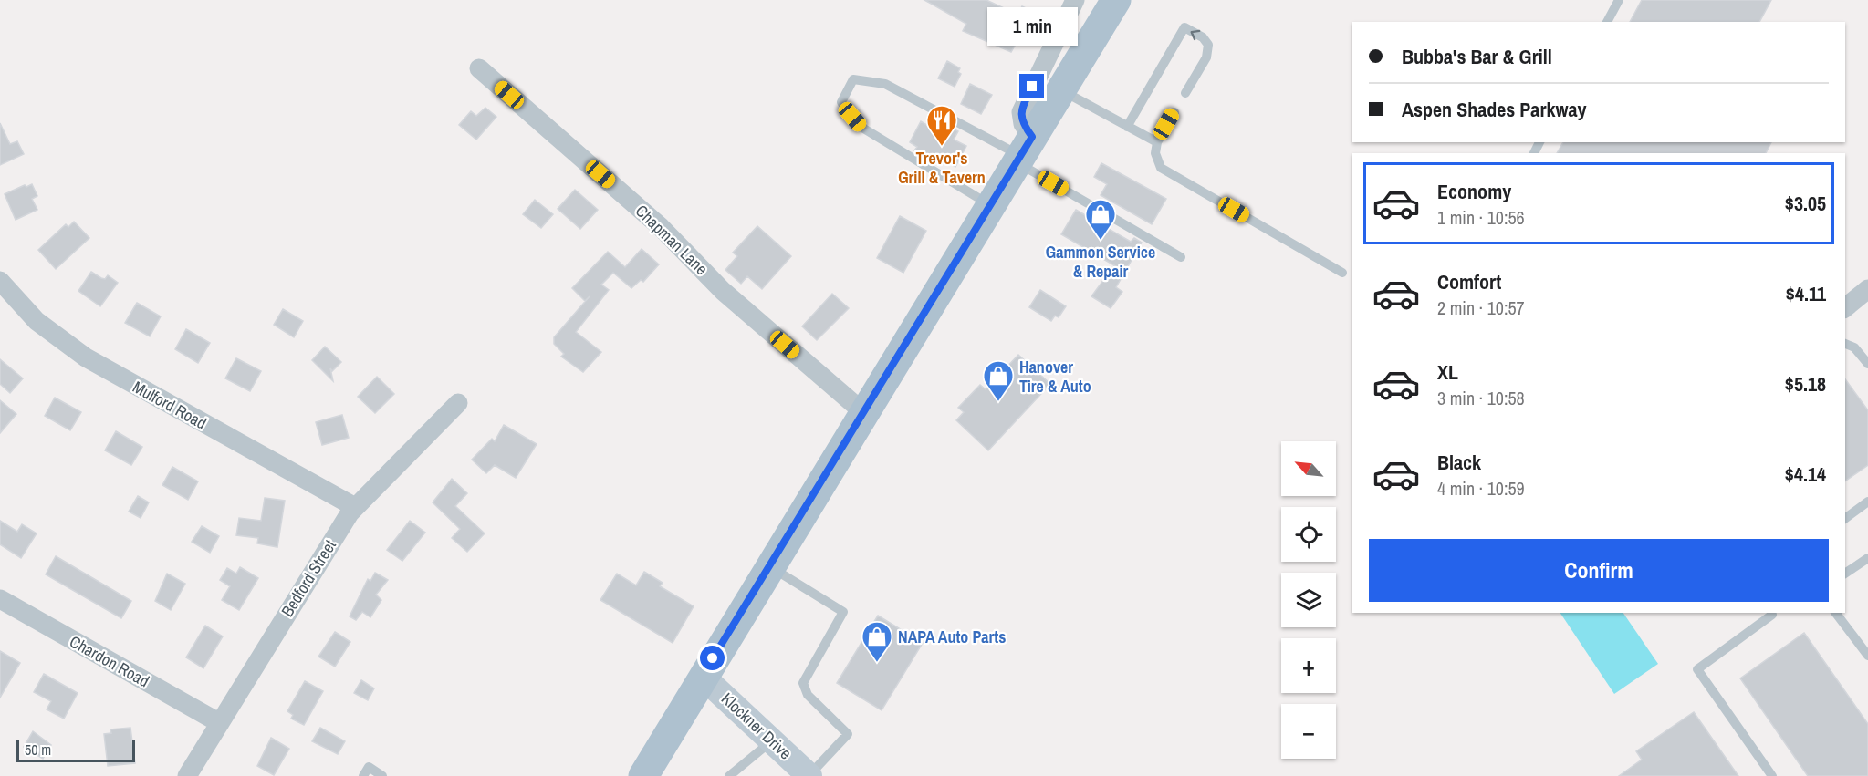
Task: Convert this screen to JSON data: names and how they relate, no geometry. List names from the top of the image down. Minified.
{"streets":{"street":["Chapman Lane","Mulford Road","Bedford Street","Chardon Road","Klockner Drive"]},"crossings":[["Mulford Road","Bedford Street"],["Bedford Street","Chardon Road"]],"places":{"restaurant":["Trevor's Grill & Tavern"],"shop":["Gammon Service & Repair","Hanover Tire & Auto","NAPA Auto Parts"]},"scale_bar":"50 m","north":"top left","page":{"bubble":"1 min","banner":["Bubba's Bar & Grill","Aspen Shades Parkway"],"list":[{"name":"Economy","note":"1 min · 10:56","value":"$3.05"},{"name":"Comfort","note":"2 min · 10:57","value":"$4.11"},{"name":"XL","note":"3 min · 10:58","value":"$5.18"},{"name":"Black","note":"4 min · 10:59","value":"$4.14"}],"map_buttons":["+","−"],"buttons":"Confirm","scale":"50 m"}}
